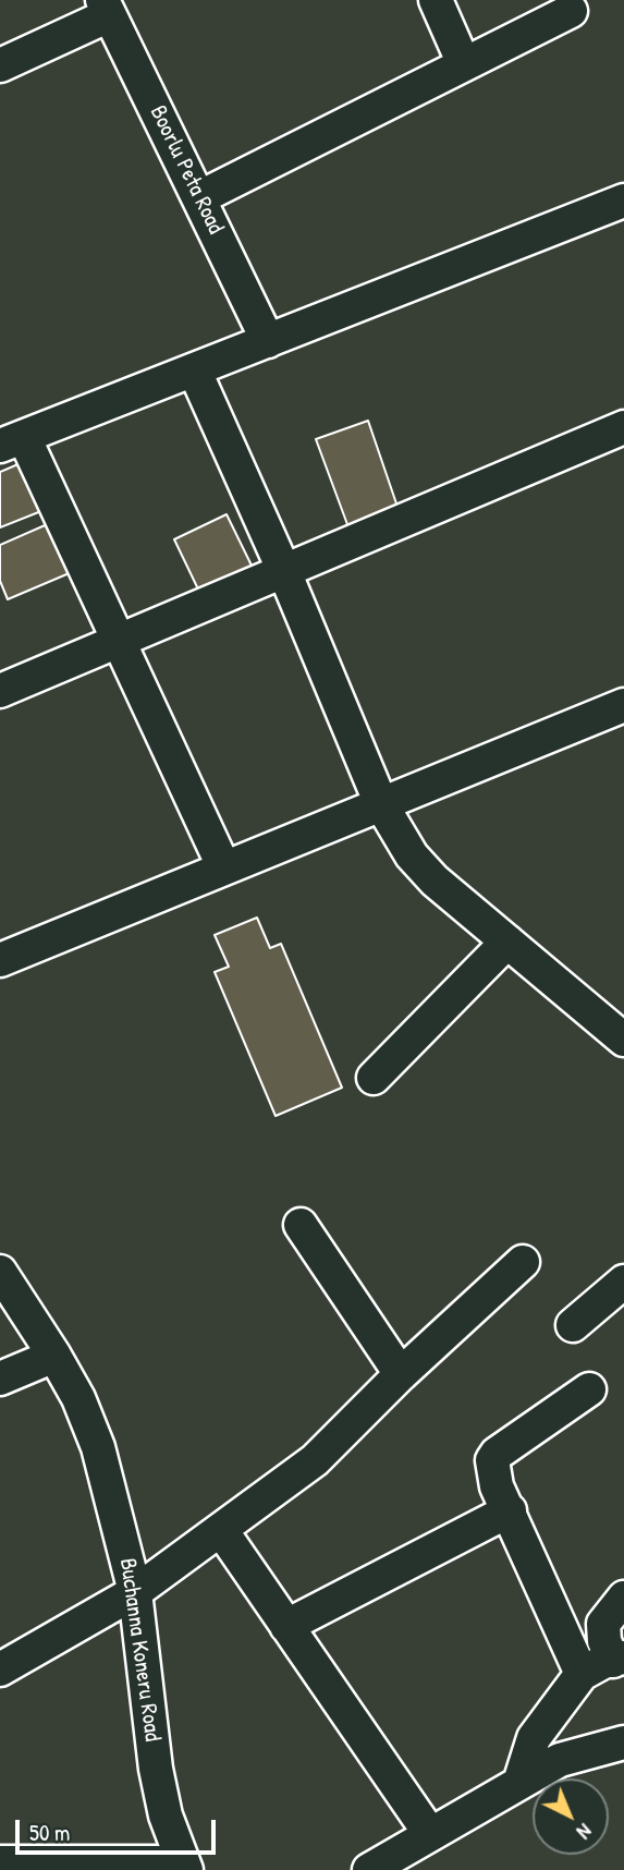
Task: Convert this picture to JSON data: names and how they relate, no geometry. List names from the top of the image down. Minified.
{"streets":{"street":["Boorlu Peta Road","Buchanna Koneru Road"]},"scale_bar":"50 m","north":"bottom right"}
